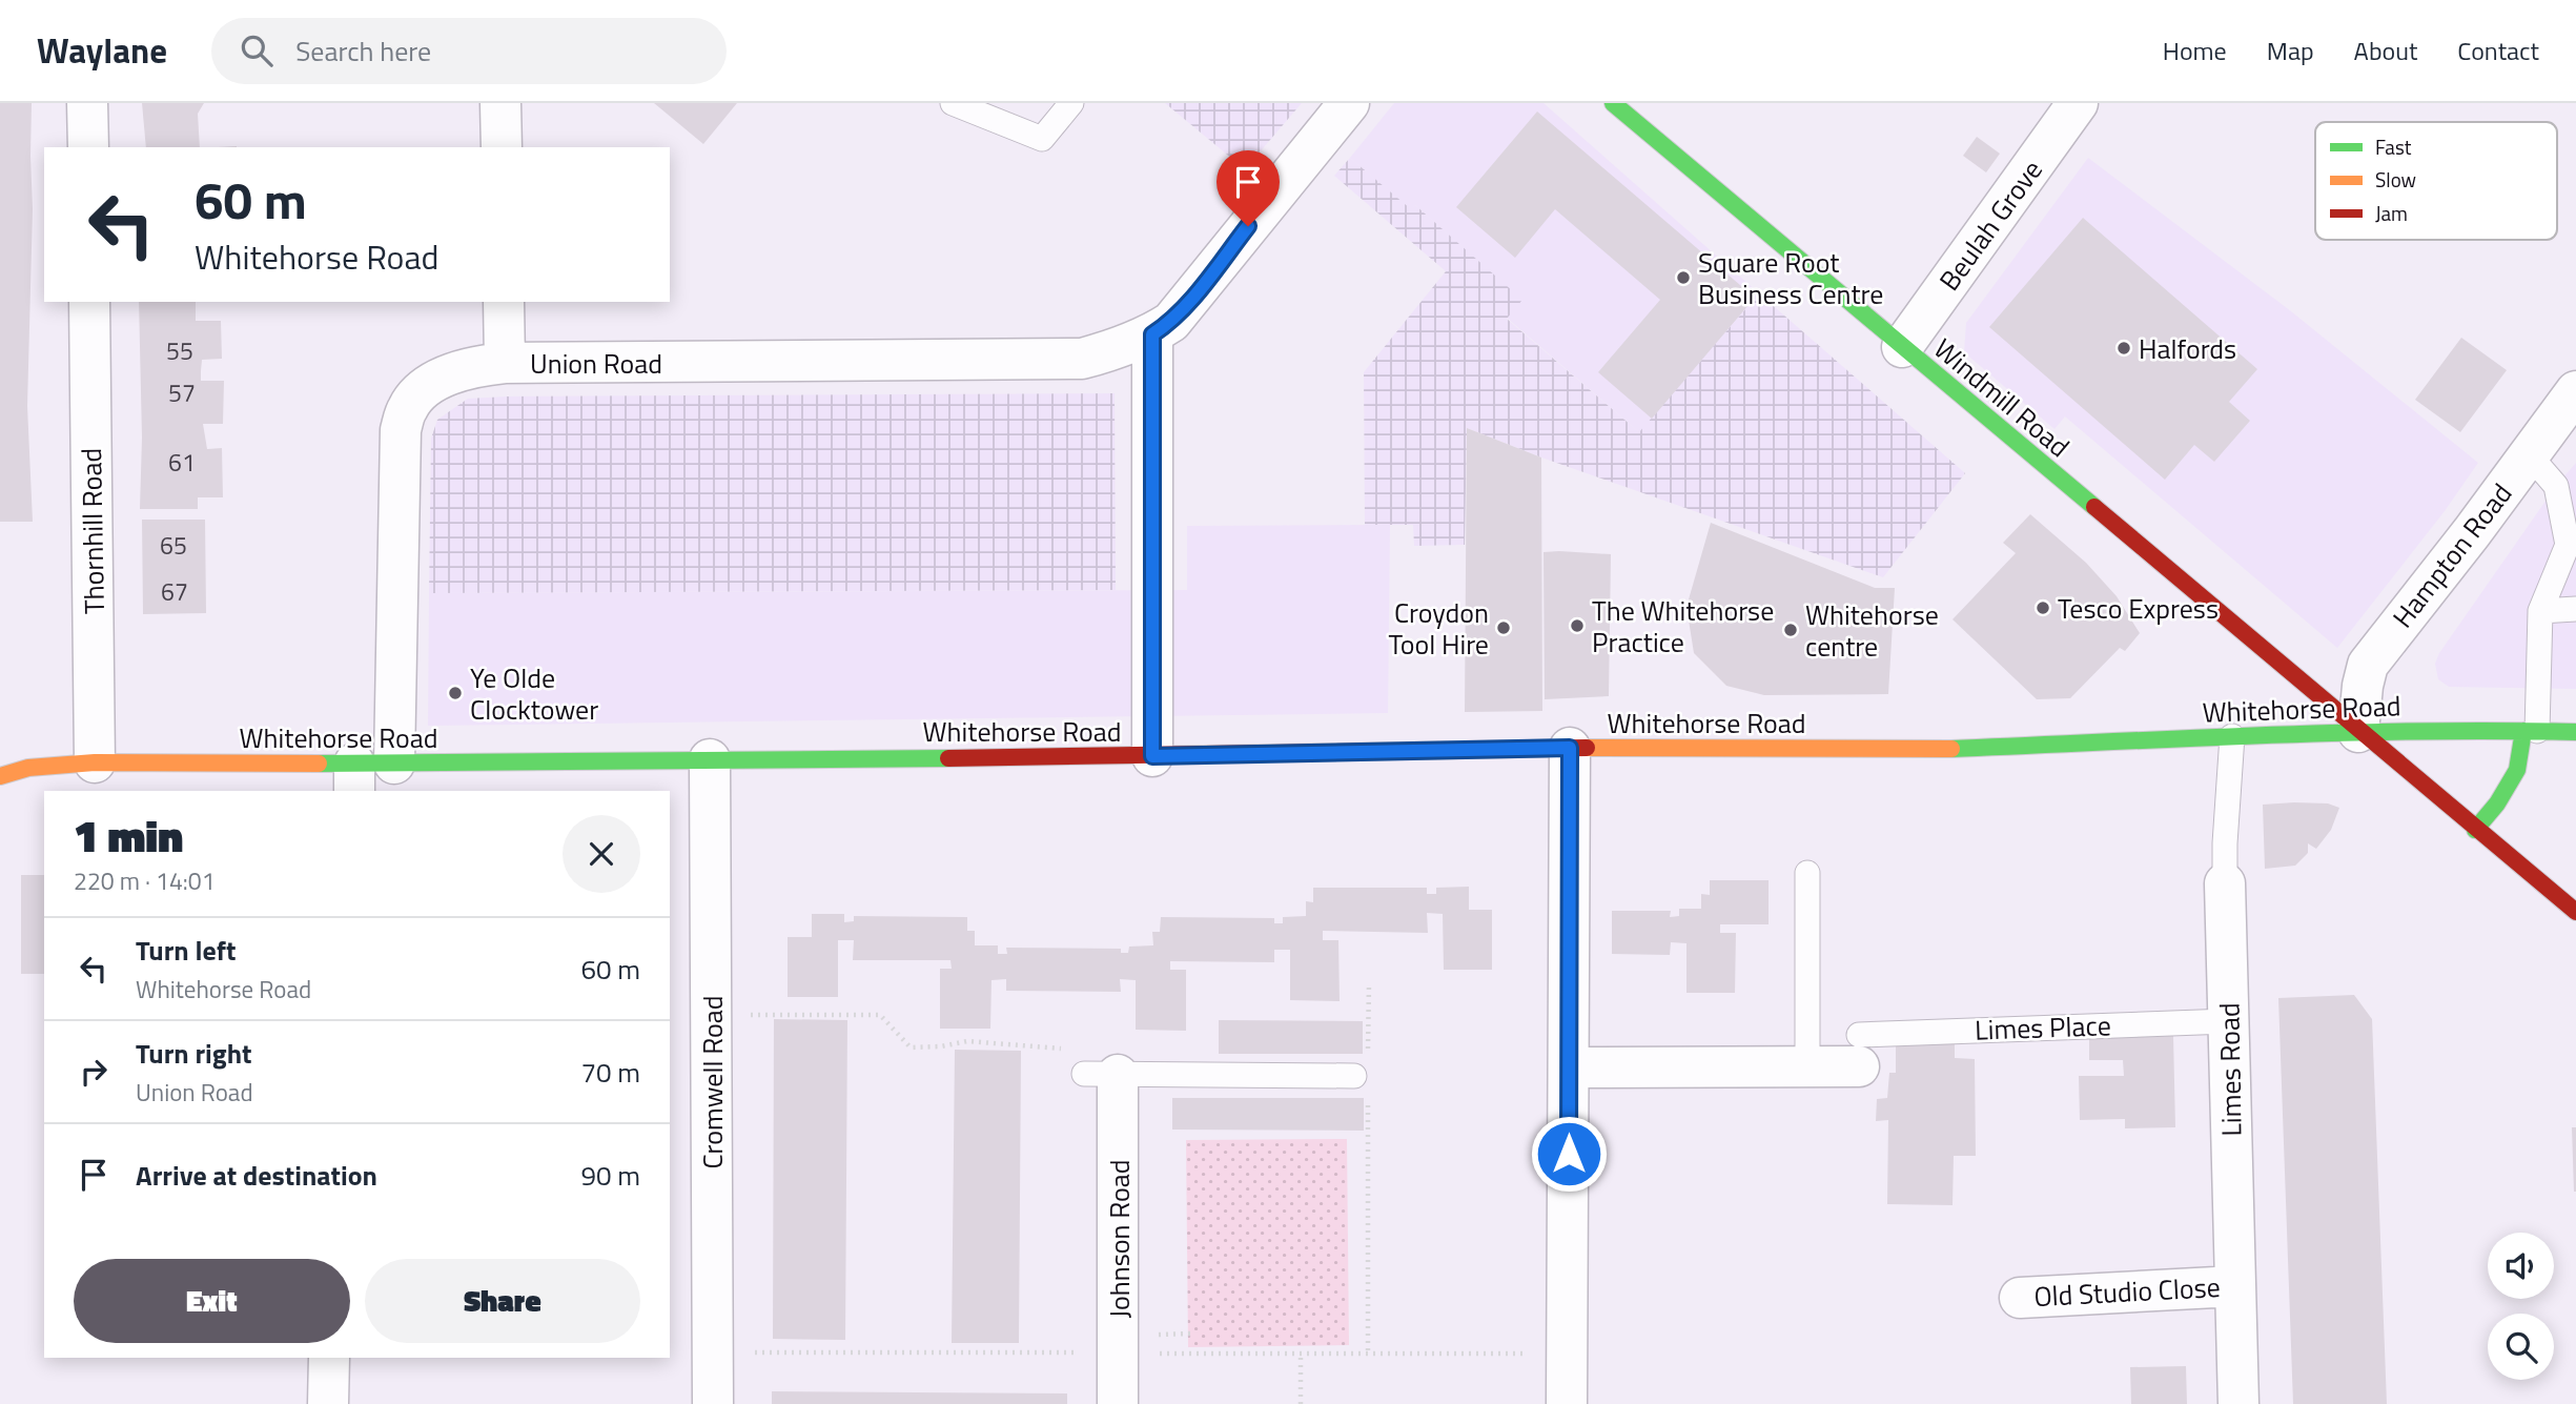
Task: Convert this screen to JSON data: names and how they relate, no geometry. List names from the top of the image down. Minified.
{"streets":{"main road":["Windmill Road","Whitehorse Road"],"street":["Beulah Grove","Union Road","Thornhill Road","Hampton Road","Limes Road","Cromwell Road","Johnson Road","Old Studio Close"],"lane":["Limes Place"]},"crossings":[["Beulah Grove","Windmill Road"],["Union Road","Whitehorse Road"],["Windmill Road","Hampton Road"],["Windmill Road","Whitehorse Road"],["Thornhill Road","Whitehorse Road"],["Hampton Road","Whitehorse Road"],["Whitehorse Road","Limes Road"],["Whitehorse Road","Cromwell Road"],["Limes Place","Limes Road"],["Limes Road","Old Studio Close"]],"places":["Square Root Business Centre","Halfords","Tesco Express","The Whitehorse Practice","Croydon Tool Hire","Whitehorse centre","Ye Olde Clocktower"],"house_numbers":["55","57","61","65","67"],"legend":["Fast","Slow","Jam"],"page":{"header":"Waylane","search":"Search here","nav":["Home","Map","About","Contact"],"turn":["60 m","Whitehorse Road"],"heading":["1 min","220 m · 14:01"],"list":[{"name":"Turn left","note":"Whitehorse Road","value":"60 m"},{"name":"Turn right","note":"Union Road","value":"70 m"},{"name":"Arrive at destination","value":"90 m"}],"buttons":["Exit","Share"]}}
